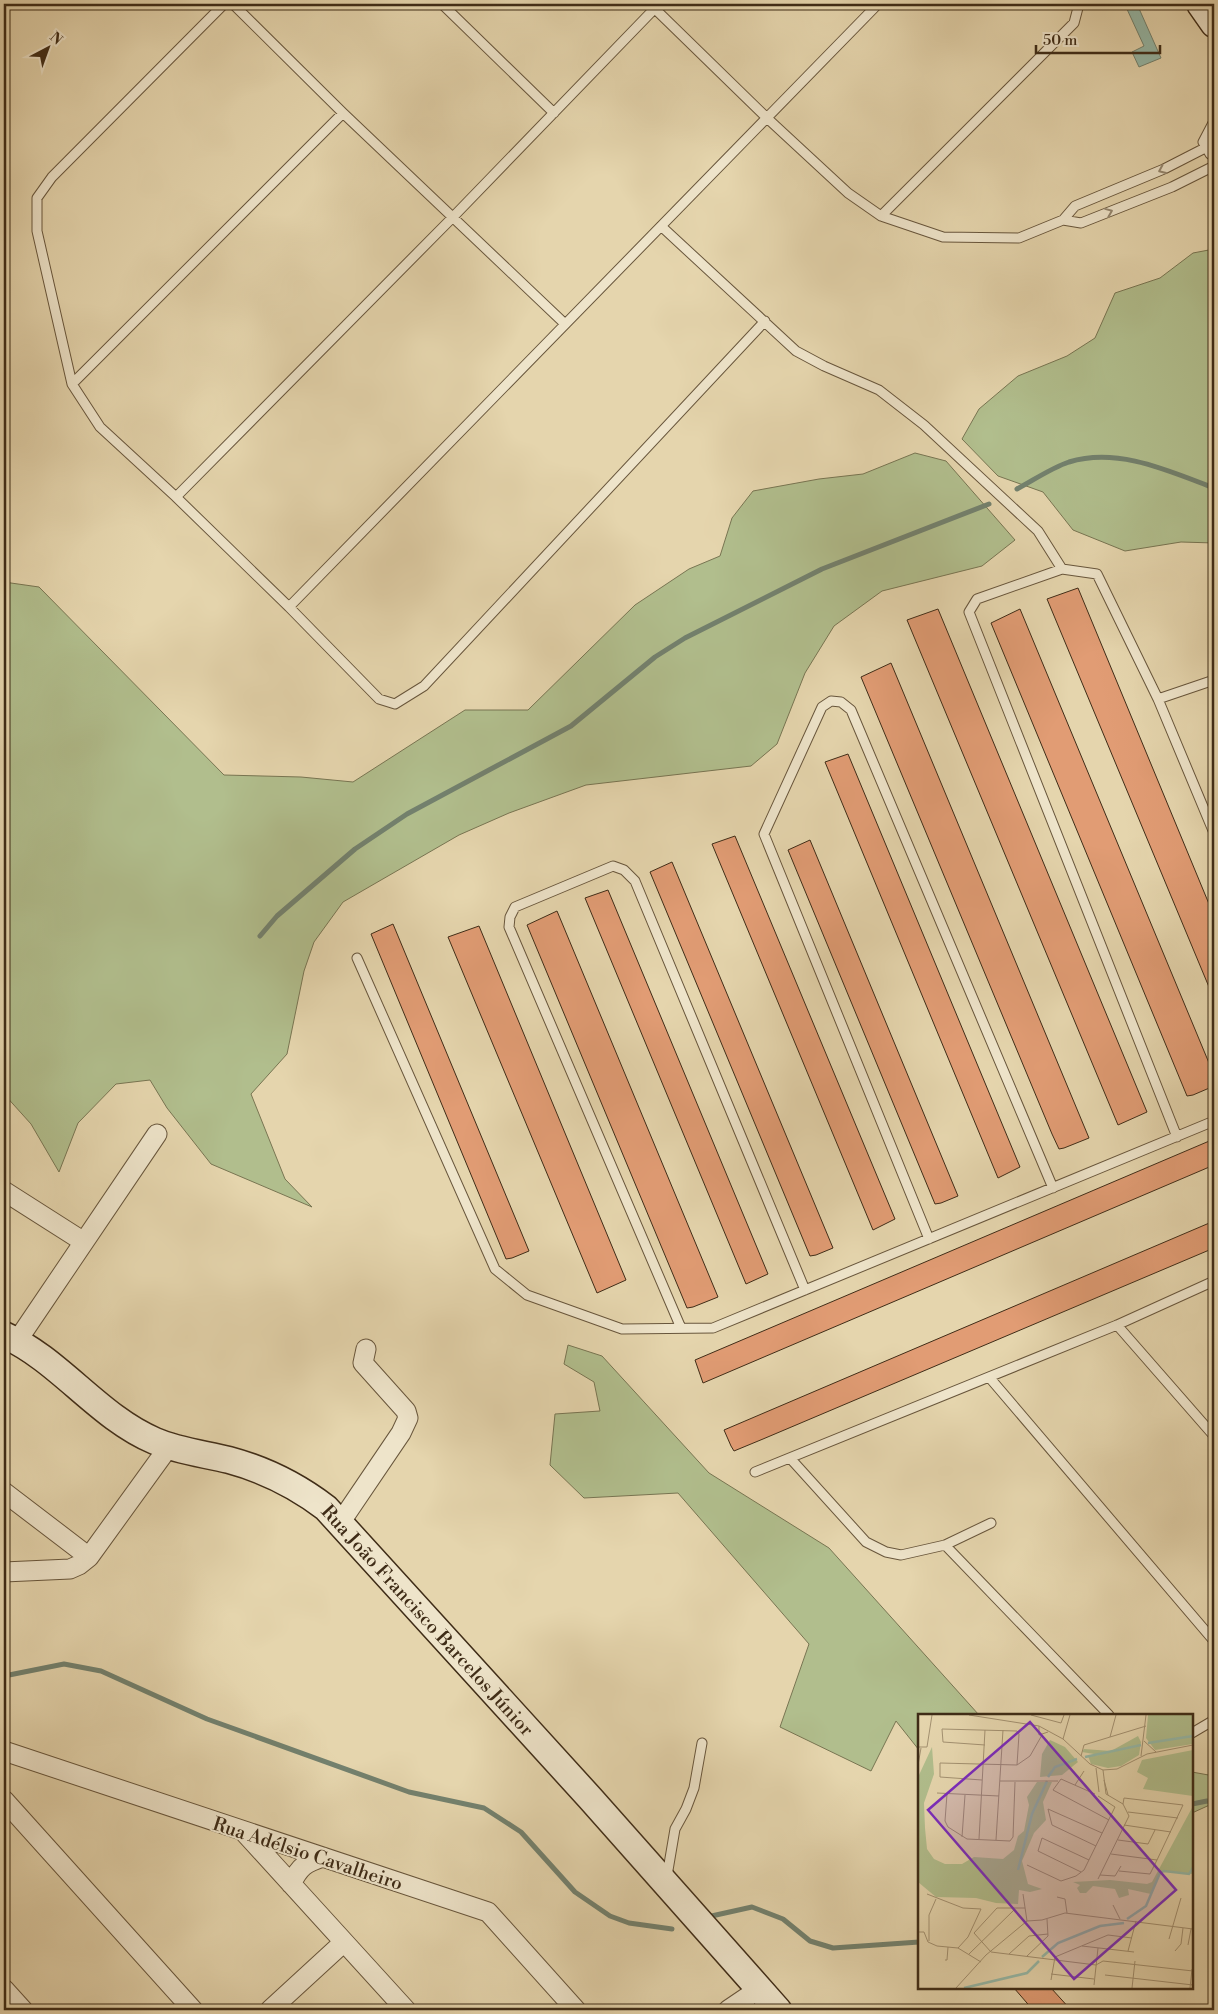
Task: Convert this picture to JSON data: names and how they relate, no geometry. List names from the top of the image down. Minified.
{"streets":{"street":["Rua João Francisco Barcelos Júnior","Rua Adélsio Cavalheiro"]},"scale_bar":"50 m","north":"top right"}
